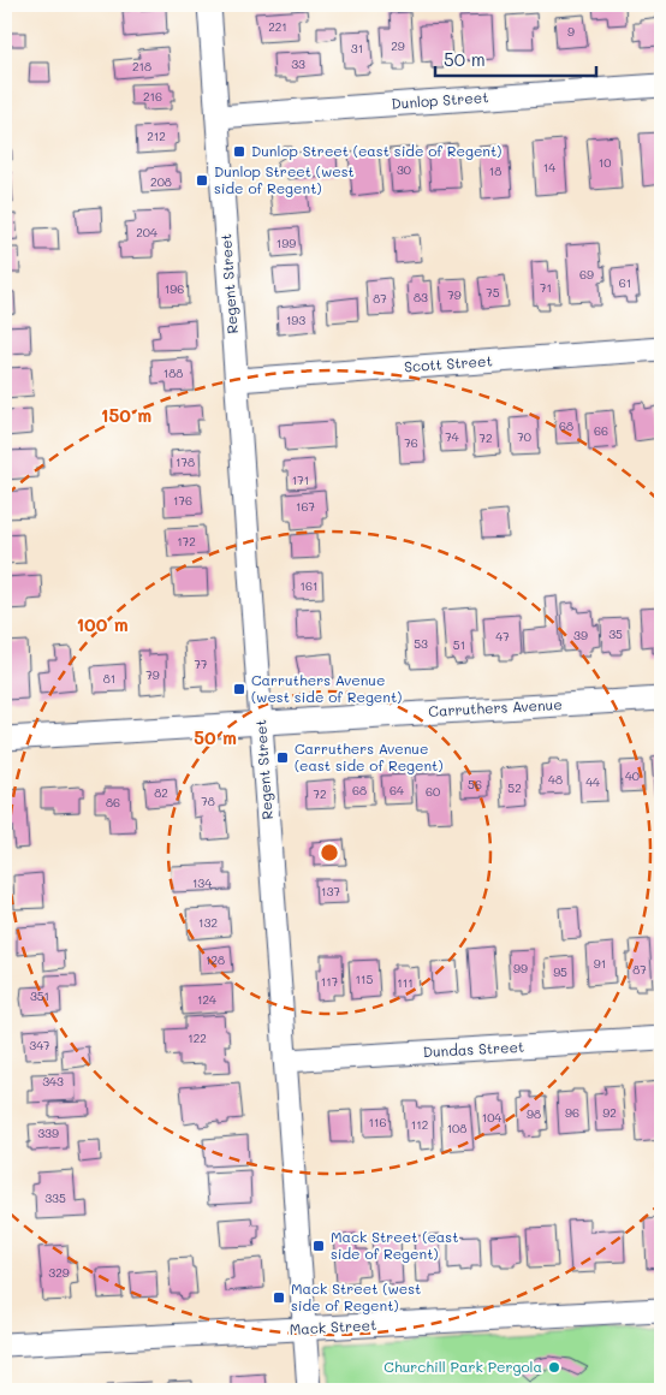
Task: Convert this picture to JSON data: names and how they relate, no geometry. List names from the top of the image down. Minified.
{"streets":{"street":["Dunlop Street","Regent Street","Scott Street","Carruthers Avenue","Dundas Street","Mack Street"]},"crossings":[["Dunlop Street","Regent Street"],["Regent Street","Scott Street"],["Regent Street","Carruthers Avenue"],["Regent Street","Dundas Street"],["Regent Street","Mack Street"]],"places":{"transit":["Dunlop Street (east side of Regent)","Dunlop Street (west side of Regent)","Carruthers Avenue (west side of Regent)","Carruthers Avenue (east side of Regent)","Mack Street (east side of Regent)","Mack Street (west side of Regent)"],"other":["Churchill Park Pergola"]},"house_numbers":["221","9","29","31","33","218","216","212","10","14","30","18","208","204","199","69","61","71","196","75","79","83","87","193","188","68","66","74","70","72","76","178","171","176","167","172","161","35","39","47","53","51","77","79","81","40","48","44","56","52","68","64","60","82","72","78","86","134","137","132","128","91","99","87","95","115","117","111","351","124","122","347","343","96","92","98","104","116","112","108","339","335","329"],"scale_bar":"50 m","rings":["150 m","100 m","50 m"]}
